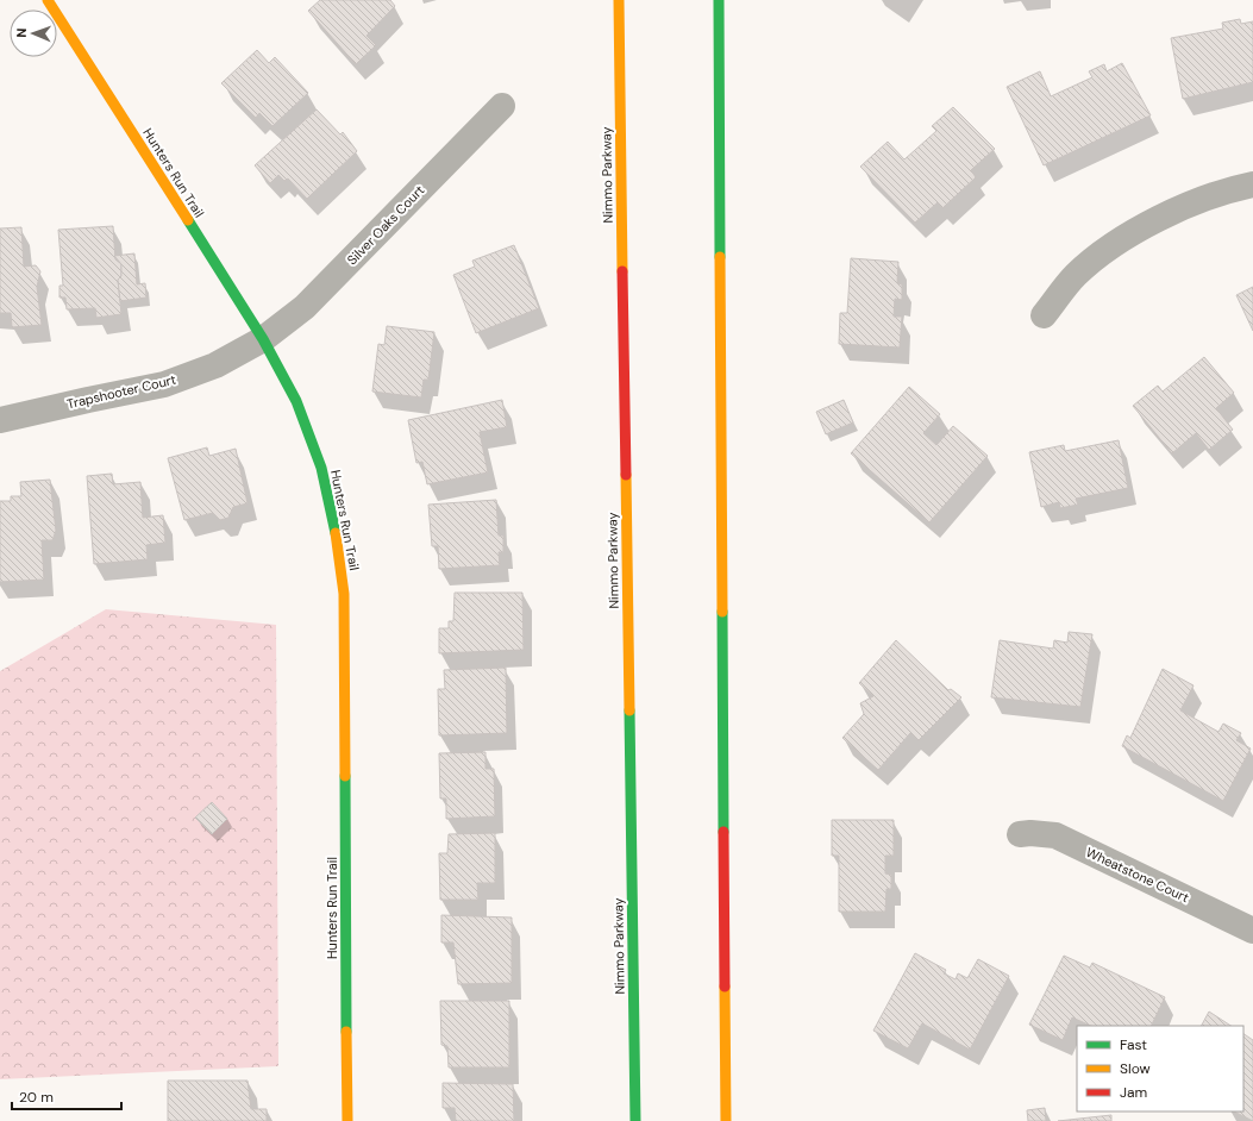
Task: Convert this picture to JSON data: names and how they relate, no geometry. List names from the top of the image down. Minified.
{"streets":{"main road":["Hunters Run Trail","Nimmo Parkway"],"street":["Silver Oaks Court","Trapshooter Court","Wheatstone Court"]},"crossings":[["Hunters Run Trail","Silver Oaks Court"],["Hunters Run Trail","Trapshooter Court"],["Silver Oaks Court","Trapshooter Court"]],"legend":["Fast","Slow","Jam"],"scale_bar":"20 m","north":"left"}
